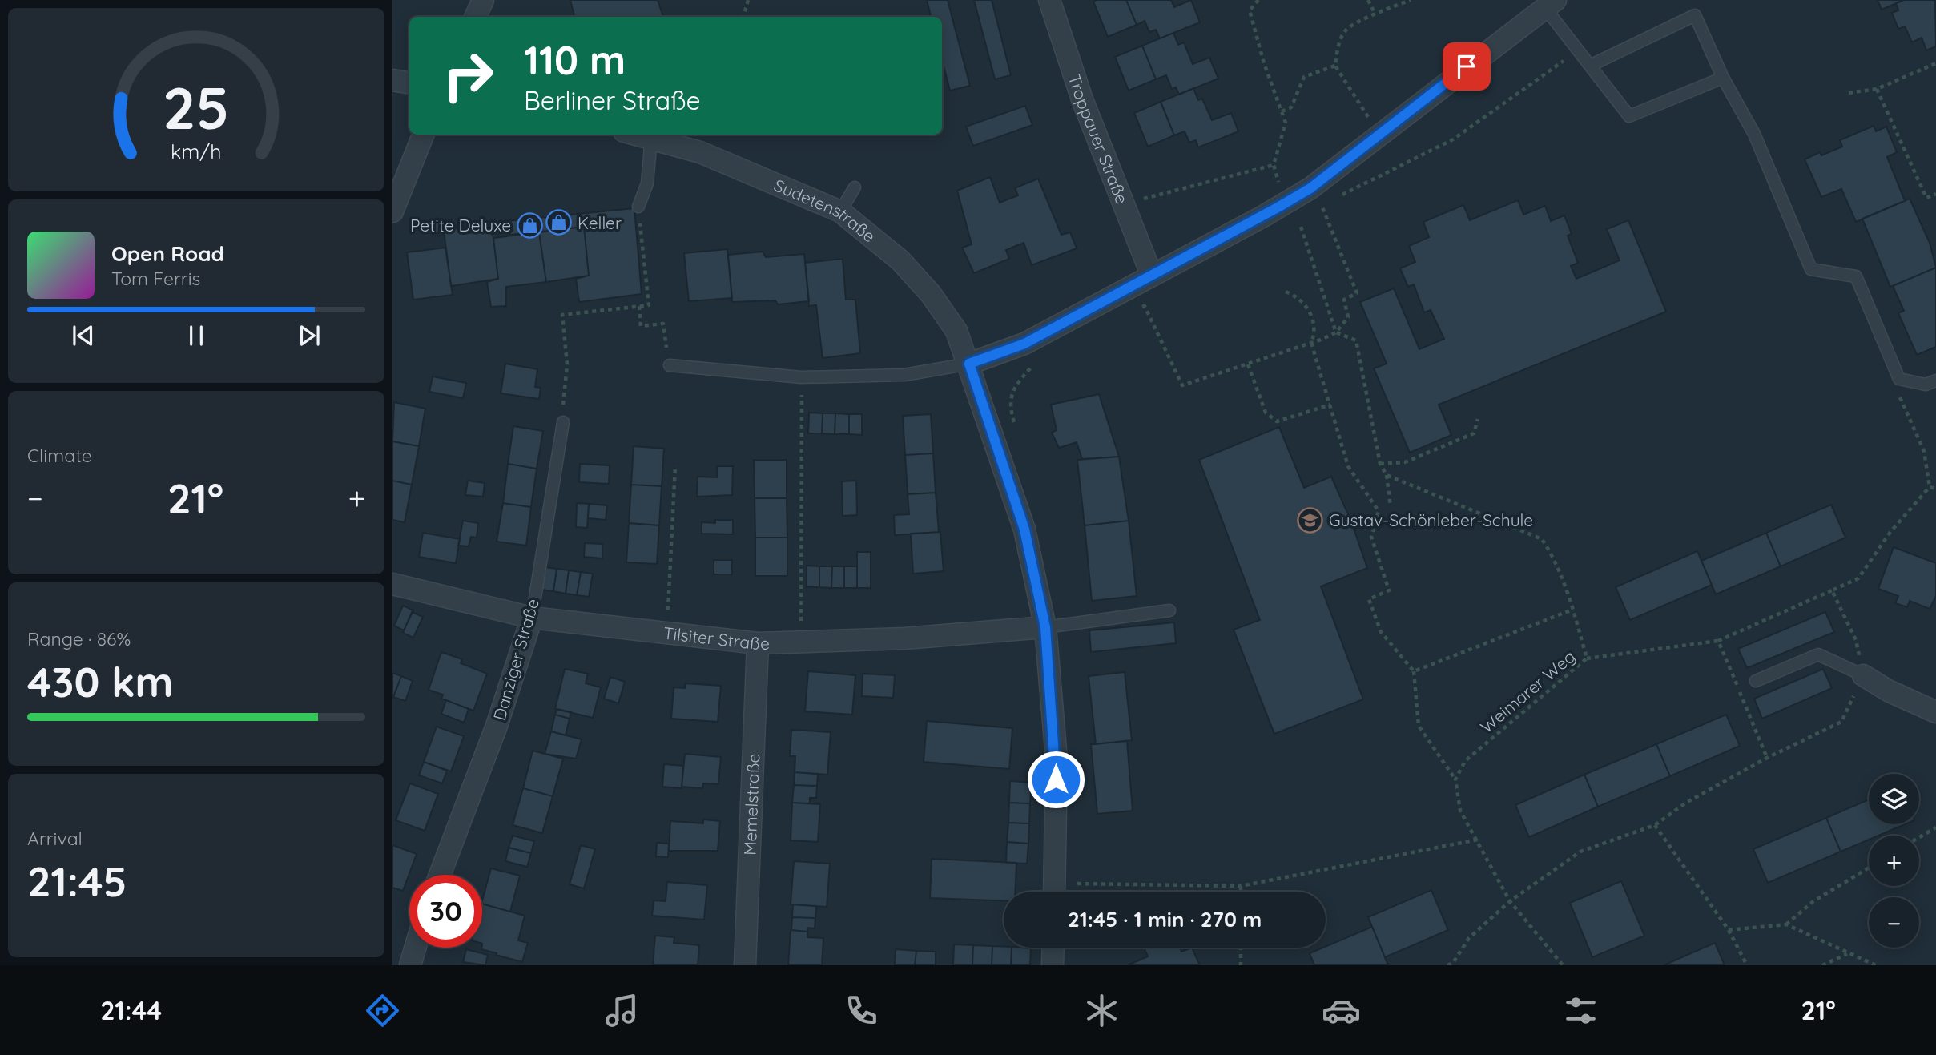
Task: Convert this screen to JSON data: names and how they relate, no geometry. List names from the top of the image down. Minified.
{"streets":{"street":["Troppauer Straße","Sudetenstraße","Tilsiter Straße","Danziger Straße","Memelstraße"],"path":["Weimarer Weg"]},"crossings":[["Sudetenstraße","Tilsiter Straße"],["Tilsiter Straße","Danziger Straße"],["Tilsiter Straße","Memelstraße"]],"places":{"shop":["Keller","Petite Deluxe"],"school or university":["Gustav-Schönleber-Schule"]},"page":{"turn":["110 m","Berliner Straße"],"song":["Open Road","Tom Ferris"],"tile":["Climate",["Range · 86%","430 km"],["Arrival","21:45"]],"heat":["−","21°","+"],"map_buttons":["+","−"],"limit":"30","trip":"21:45 · 1 min · 270 m","tabs":["21:44","21°"],"gauge":["25","km/h"]}}
